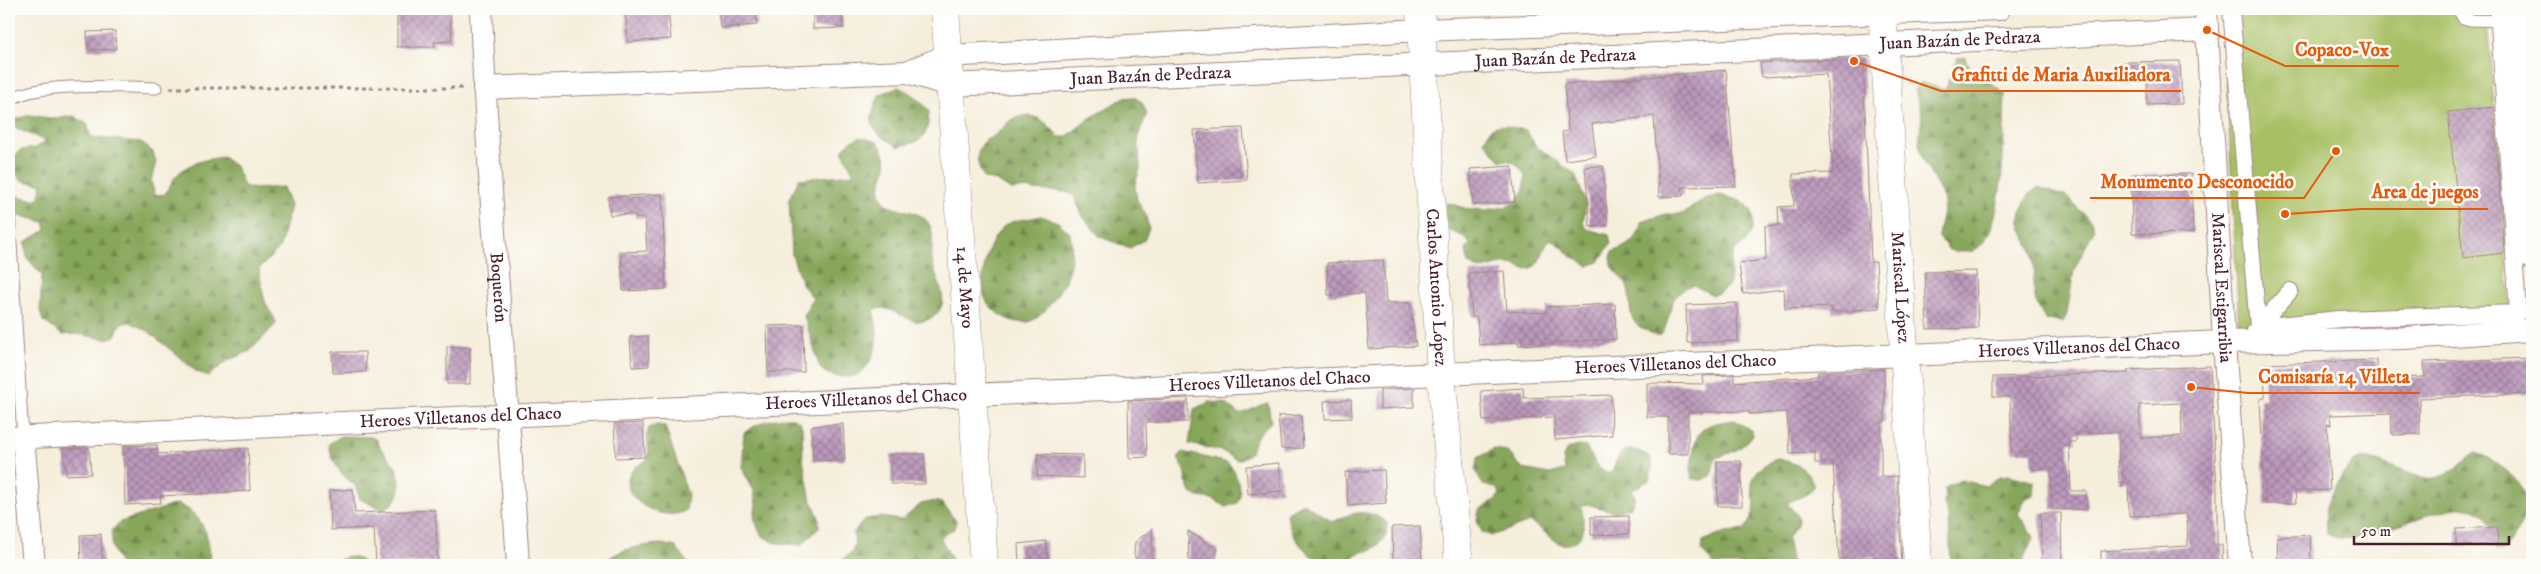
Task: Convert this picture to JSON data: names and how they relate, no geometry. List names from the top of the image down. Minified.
{"streets":{"main road":["14 de Mayo","Carlos Antonio López","Mariscal López"],"street":["Juan Bazán de Pedraza","Boquerón","Mariscal Estigarribia","Heroes Villetanos del Chaco"]},"crossings":[["Juan Bazán de Pedraza","14 de Mayo"],["Juan Bazán de Pedraza","Carlos Antonio López"],["Juan Bazán de Pedraza","Mariscal López"],["Juan Bazán de Pedraza","Mariscal Estigarribia"],["Boquerón","Heroes Villetanos del Chaco"],["14 de Mayo","Heroes Villetanos del Chaco"],["Carlos Antonio López","Heroes Villetanos del Chaco"],["Mariscal López","Heroes Villetanos del Chaco"],["Mariscal Estigarribia","Heroes Villetanos del Chaco"]],"places":["Copaco-Vox","Grafitti de Maria Auxiliadora","Monumento Desconocido","Area de juegos","Comisaría 14 Villeta"],"scale_bar":"50 m"}
